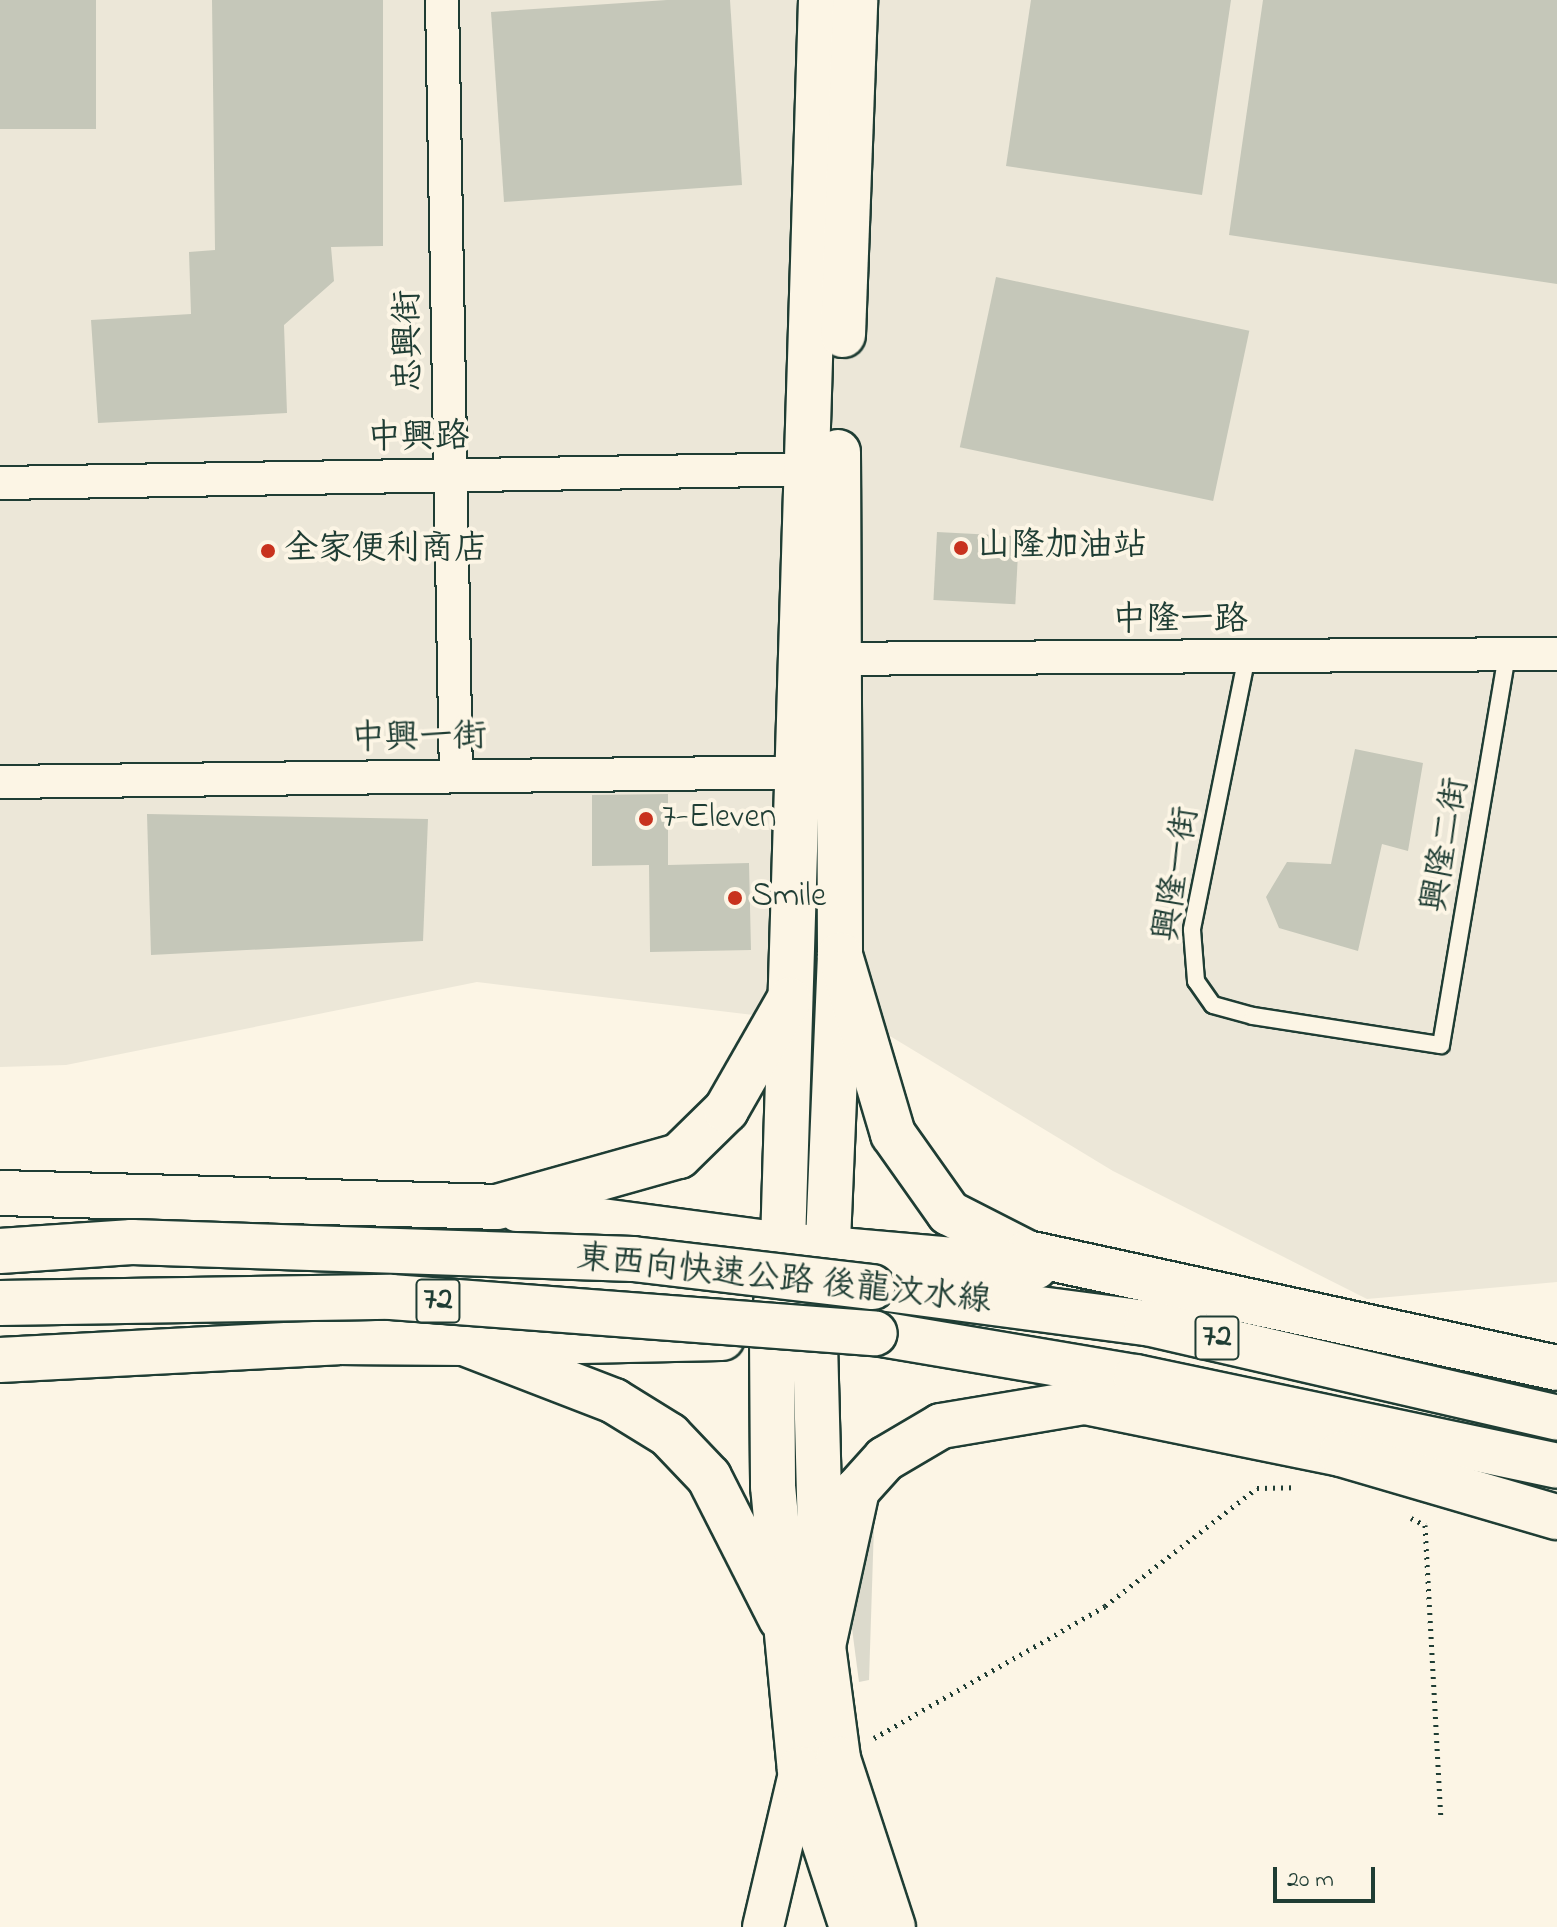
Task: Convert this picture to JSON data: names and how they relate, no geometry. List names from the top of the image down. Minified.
{"streets":{"main road":["東西向快速公路 後龍汶水線","72"],"street":["忠興街","中興路","中隆一路","中興一街"],"lane":["興隆二街","興隆一街"]},"crossings":[["忠興街","中興路"],["忠興街","中興一街"],["中隆一路","興隆二街"],["中隆一路","興隆一街"],["興隆二街","興隆一街"]],"places":["山隆加油站","全家便利商店","7-Eleven","Smile"],"scale_bar":"20 m"}
